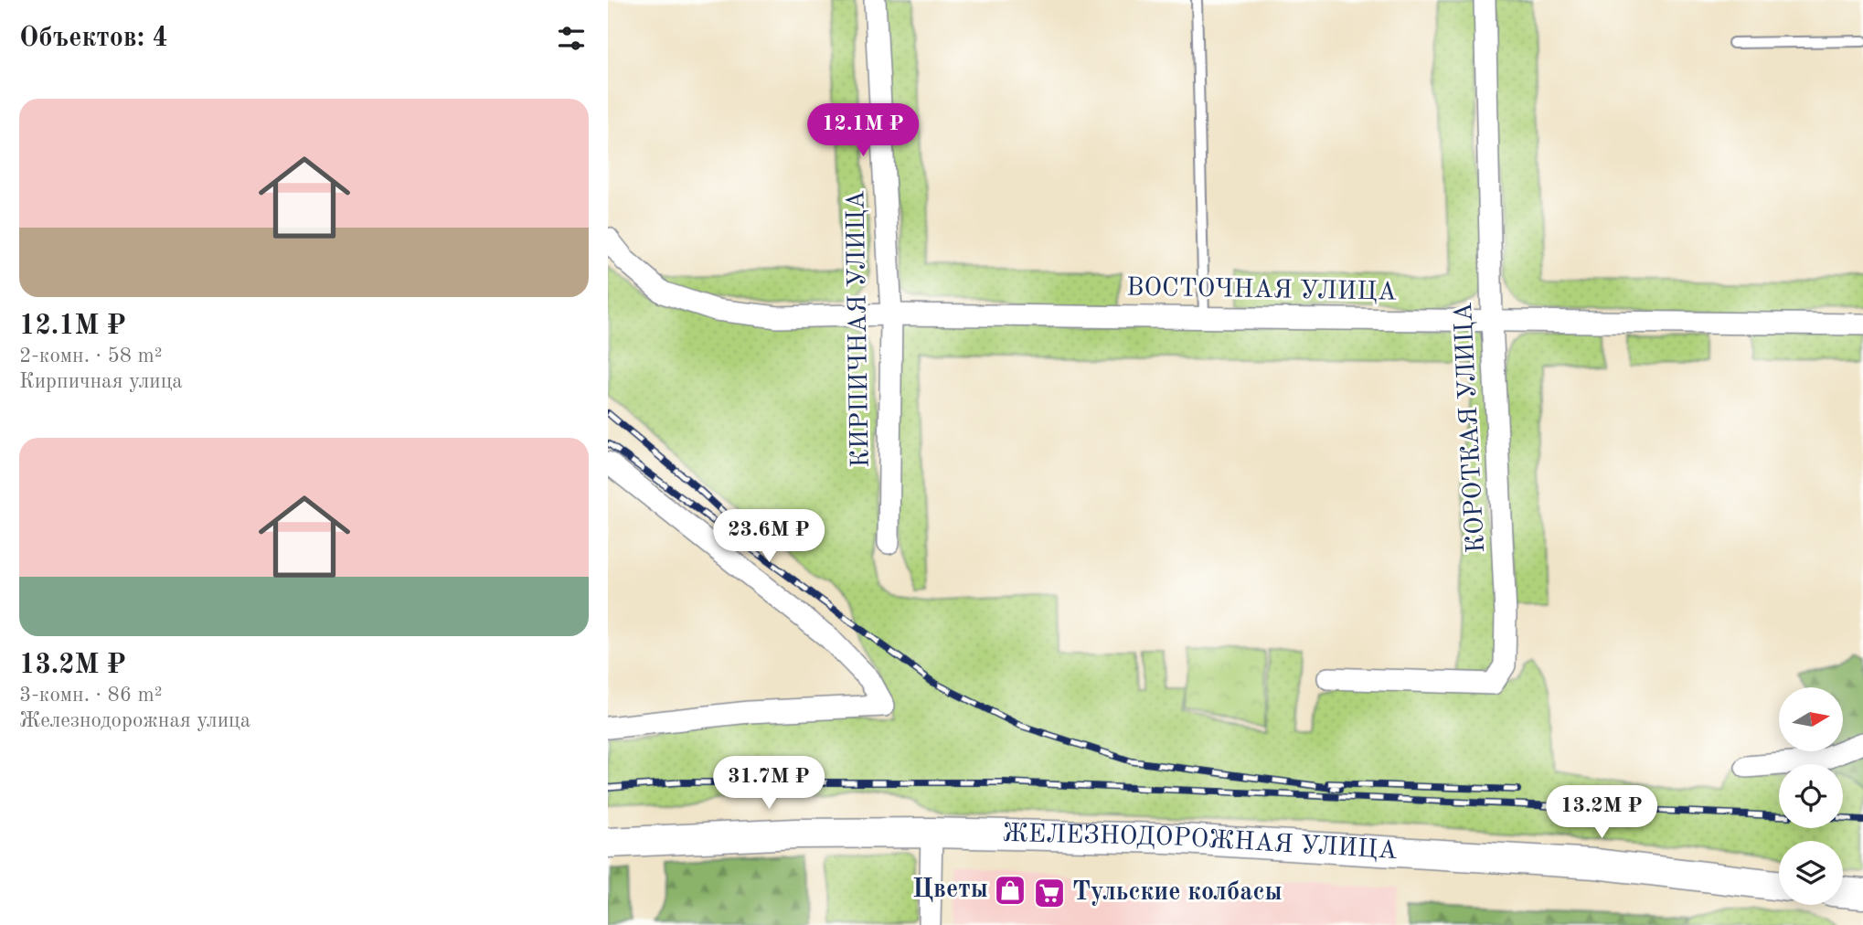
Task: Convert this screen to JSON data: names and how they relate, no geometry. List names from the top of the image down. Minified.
{"streets":{"main road":["ЖЕЛЕЗНОДОРОЖНАЯ УЛИЦА"],"street":["ВОСТОЧНАЯ УЛИЦА","КИРПИЧНАЯ УЛИЦА","КОРОТКАЯ УЛИЦА"]},"crossings":[["ВОСТОЧНАЯ УЛИЦА","КИРПИЧНАЯ УЛИЦА"],["ВОСТОЧНАЯ УЛИЦА","КОРОТКАЯ УЛИЦА"]],"places":{"shop":["Цветы"],"supermarket":["Тульские колбасы"]},"north":"right","page":{"heading":"Объектов: 4","list":[{"name":"12.1M ₽","note":"2-комн. · 58 m² · Кирпичная улица"},{"name":"13.2M ₽","note":"3-комн. · 86 m² · Железнодорожная улица"}],"price":["12.1M ₽","23.6M ₽","31.7M ₽","13.2M ₽"]}}
